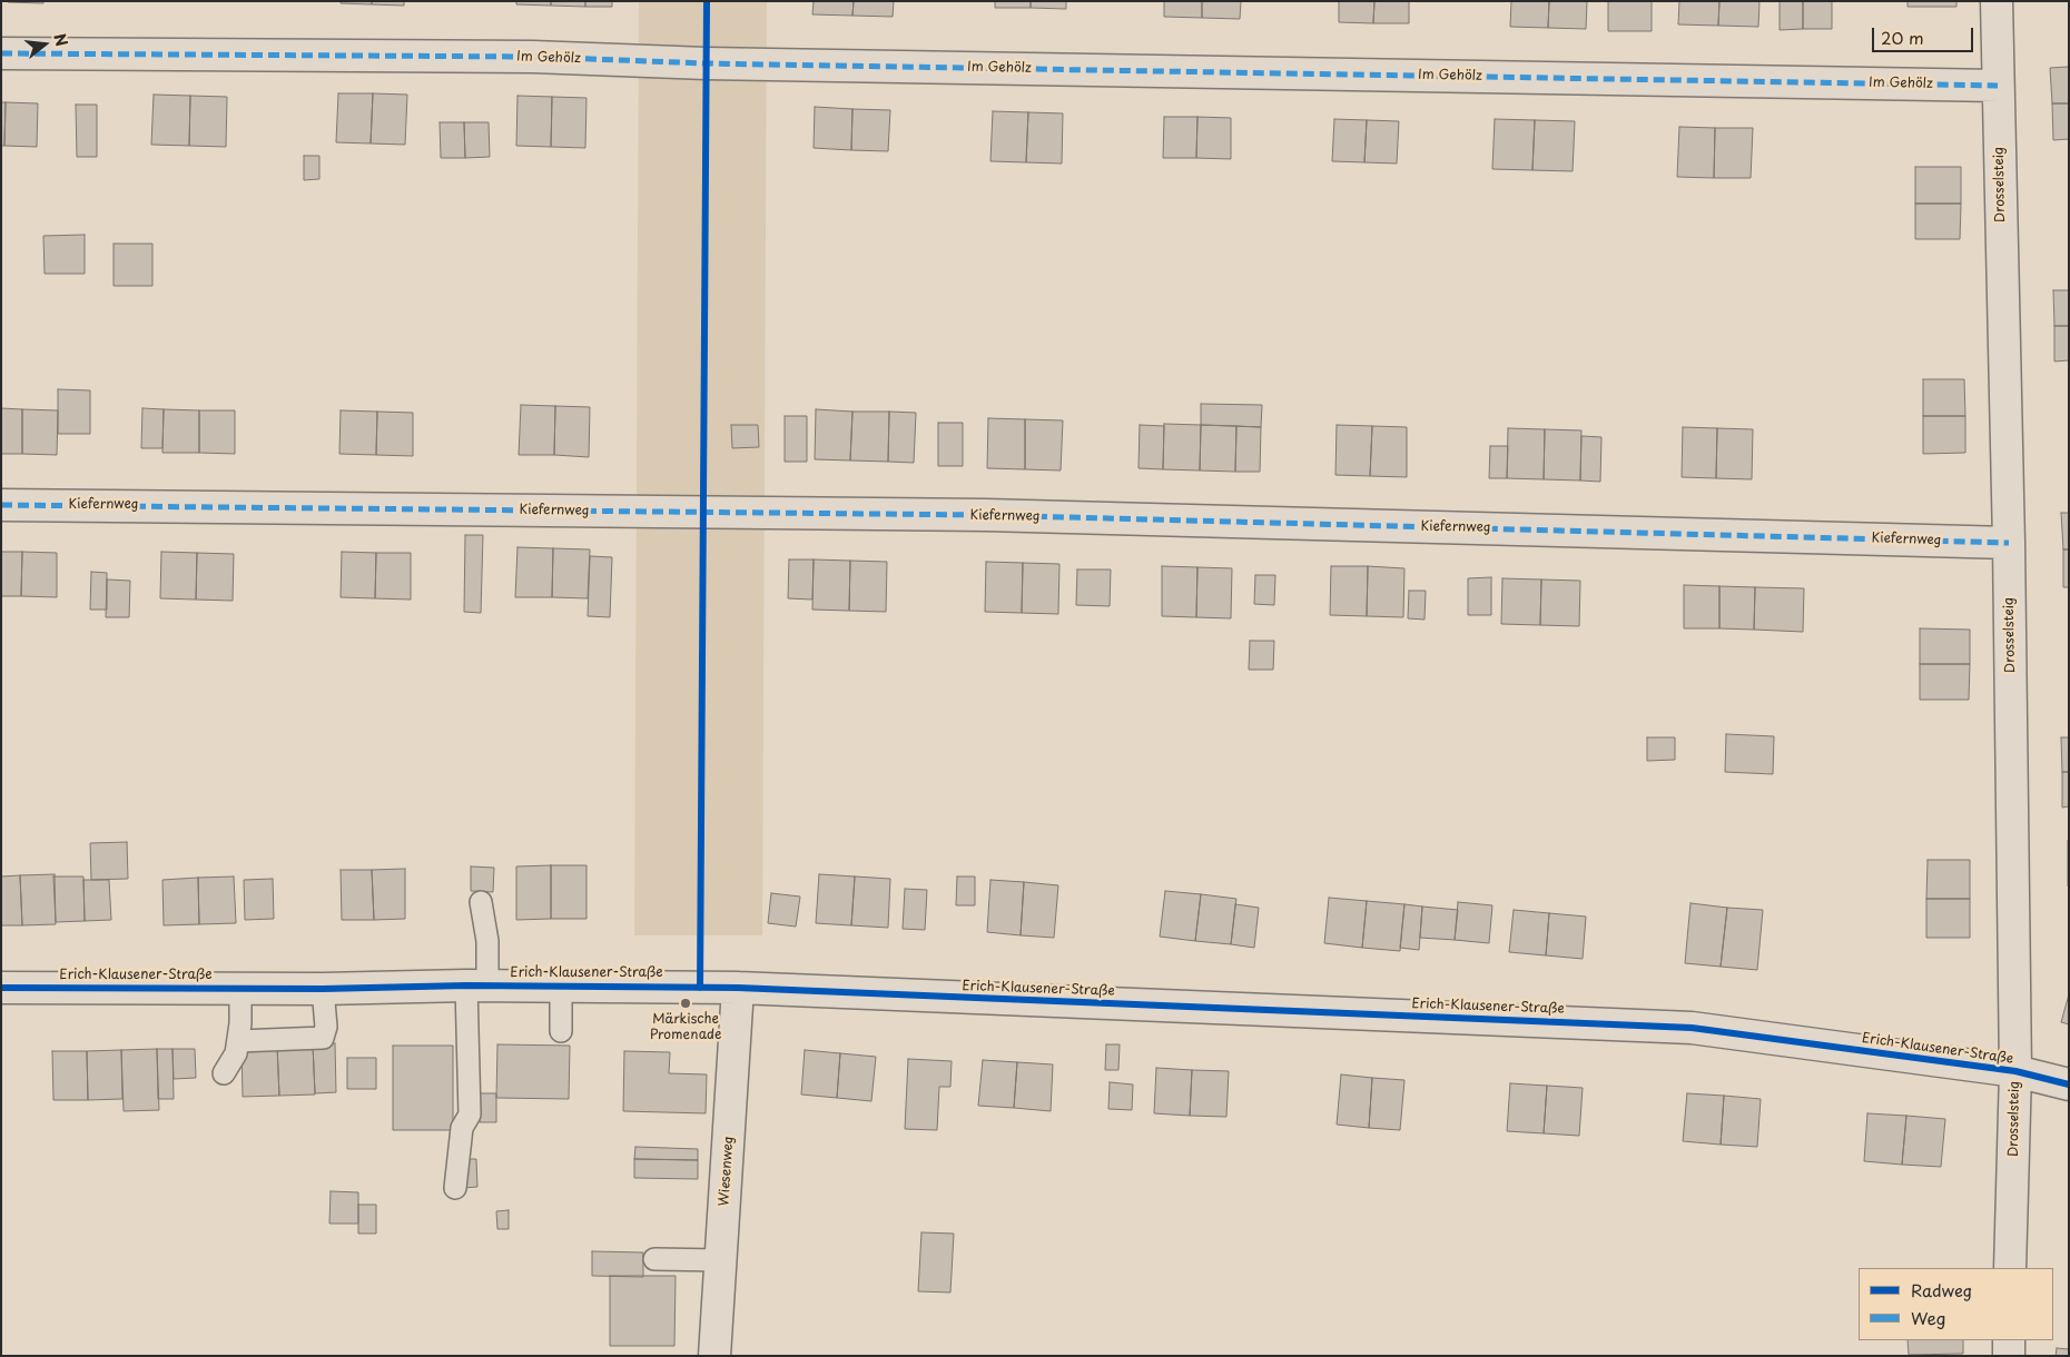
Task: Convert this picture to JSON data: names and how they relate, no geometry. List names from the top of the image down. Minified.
{"streets":{"street":["Im Gehölz","Drosselsteig","Kiefernweg","Erich-Klausener-Straße","Wiesenweg"]},"crossings":[["Im Gehölz","Drosselsteig"],["Drosselsteig","Kiefernweg"],["Drosselsteig","Erich-Klausener-Straße"],["Erich-Klausener-Straße","Wiesenweg"]],"places":["Märkische Promenade"],"legend":["Radweg","Weg"],"scale_bar":"20 m","north":"right"}
